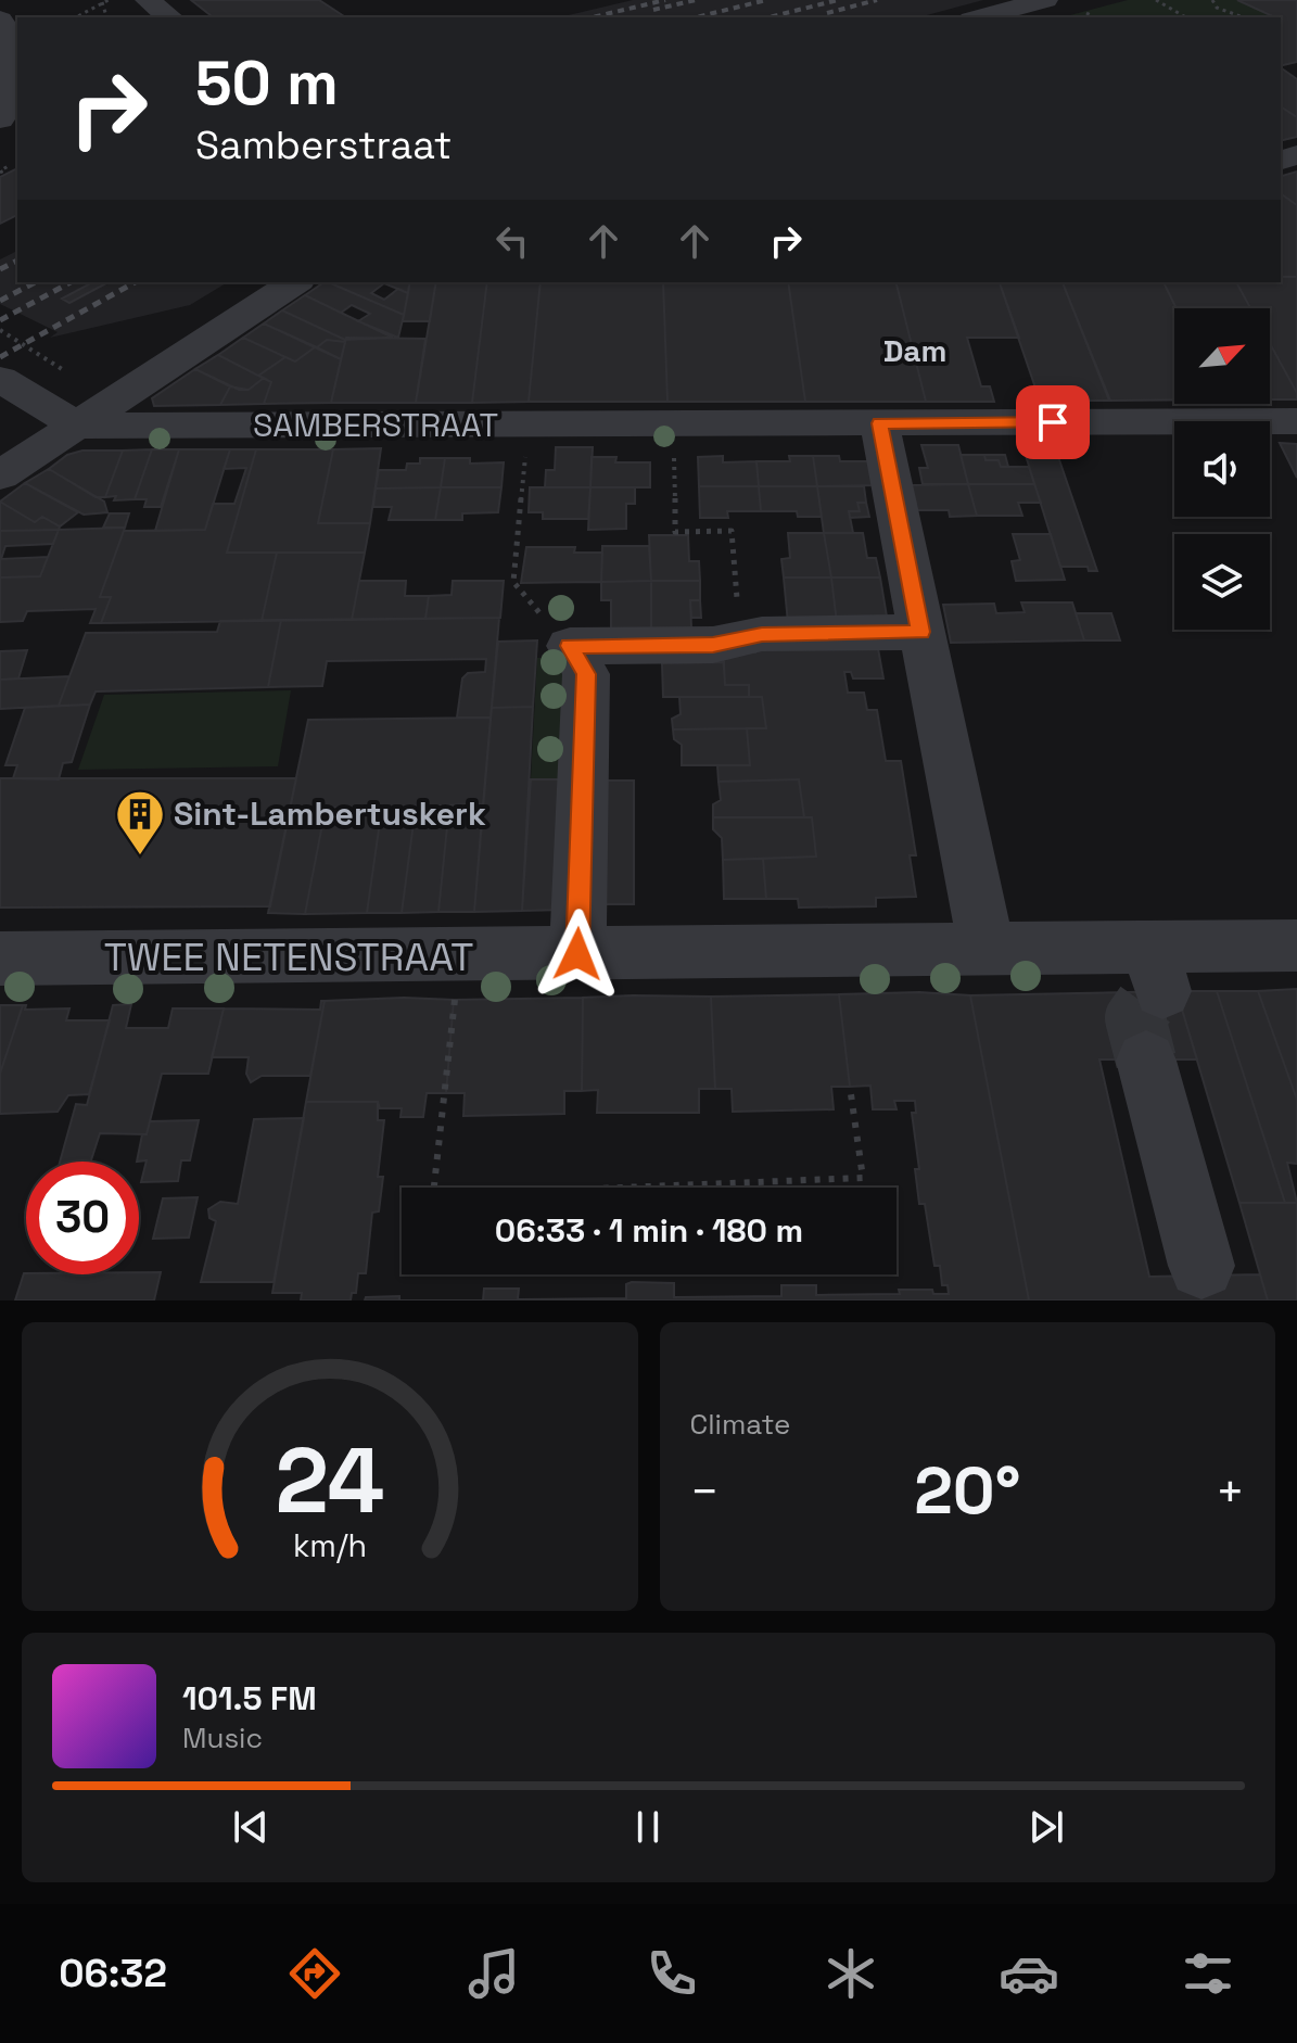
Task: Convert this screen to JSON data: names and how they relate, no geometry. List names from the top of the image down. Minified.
{"streets":{"street":["SAMBERSTRAAT","TWEE NETENSTRAAT"]},"districts":["Dam"],"places":{"building":["Sint-Lambertuskerk"]},"north":"top right","page":{"turn":["50 m","Samberstraat"],"limit":"30","trip":"06:33 · 1 min · 180 m","tile":"Climate","heat":["−","20°","+"],"song":["101.5 FM","Music"],"tabs":"06:32","gauge":["24","km/h"]}}
